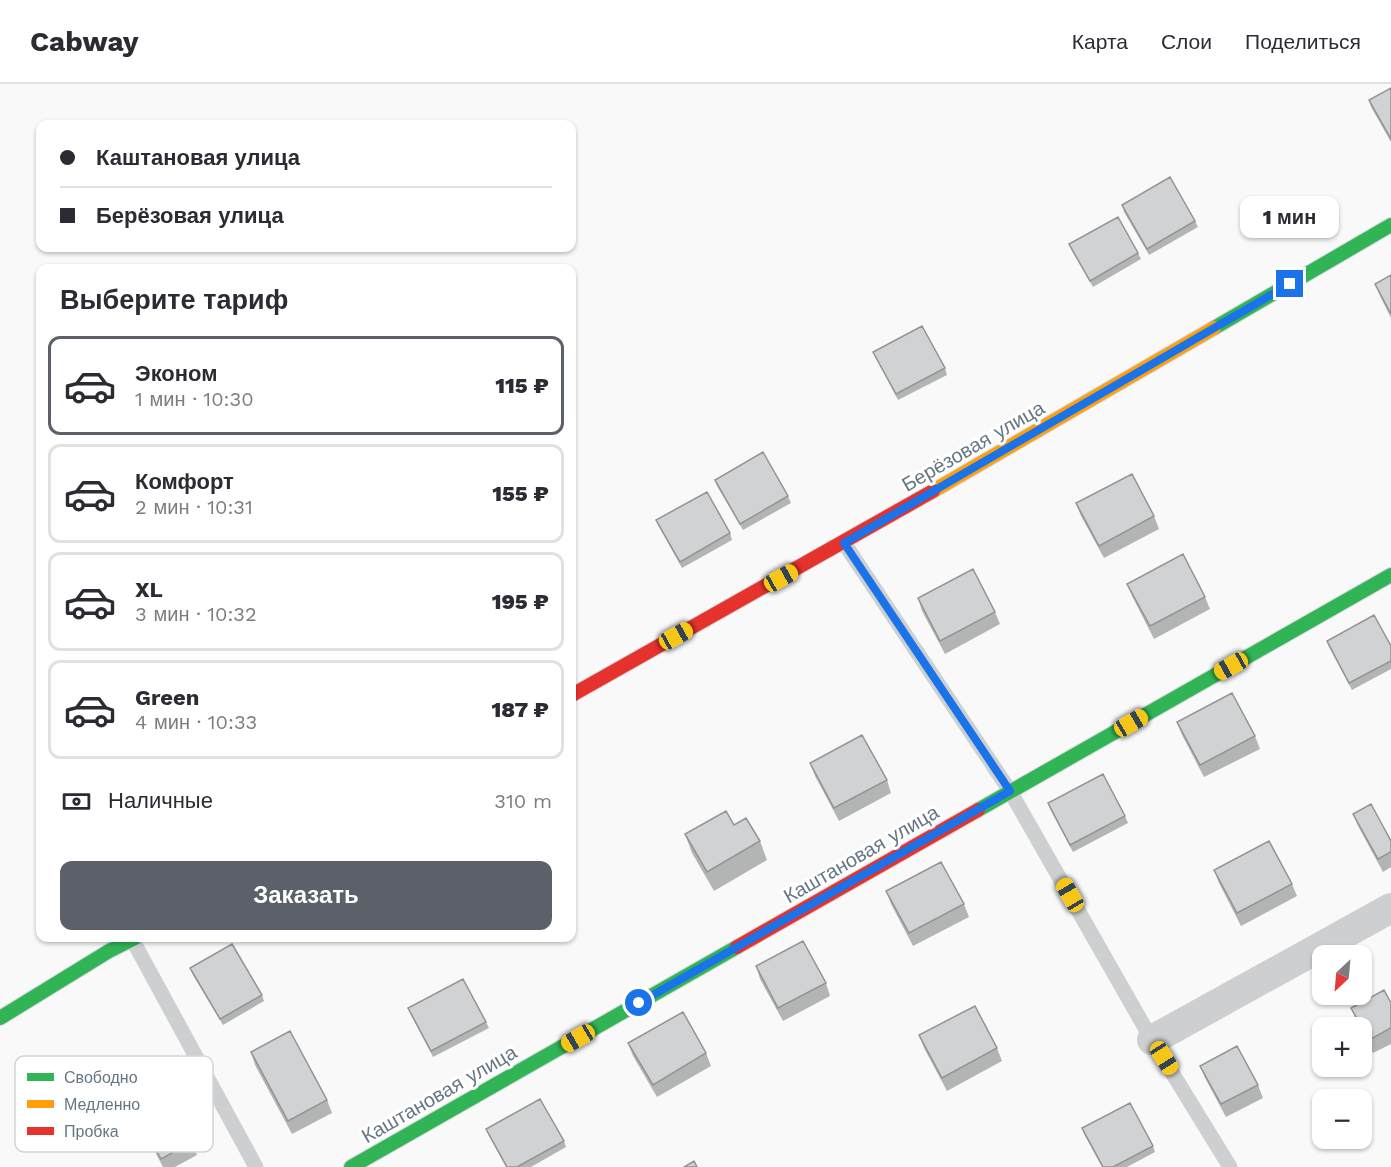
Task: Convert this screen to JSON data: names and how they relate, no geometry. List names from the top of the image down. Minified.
{"streets":{"street":["Берёзовая улица","Каштановая улица"]},"legend":["Свободно","Медленно","Пробка"],"north":"bottom left","page":{"header":"Cabway","nav":["Карта","Слои","Поделиться"],"banner":["Каштановая улица","Берёзовая улица"],"bubble":"1 мин","heading":"Выберите тариф","list":[{"name":"Эконом","note":"1 мин · 10:30","value":"115 ₽"},{"name":"Комфорт","note":"2 мин · 10:31","value":"155 ₽"},{"name":"XL","note":"3 мин · 10:32","value":"195 ₽"},{"name":"Green","note":"4 мин · 10:33","value":"187 ₽"}],"pay":["Наличные","310 m"],"buttons":"Заказать","map_buttons":["+","−"]}}
